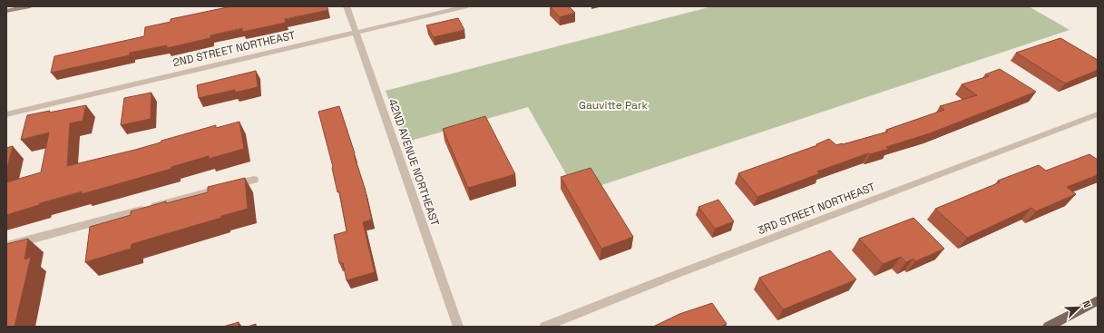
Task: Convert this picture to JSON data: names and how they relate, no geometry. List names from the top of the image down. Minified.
{"streets":{"street":["2ND STREET NORTHEAST","42ND AVENUE NORTHEAST","3RD STREET NORTHEAST"]},"crossings":[["2ND STREET NORTHEAST","42ND AVENUE NORTHEAST"]],"parks":["Gauvitte Park"],"north":"top right"}
